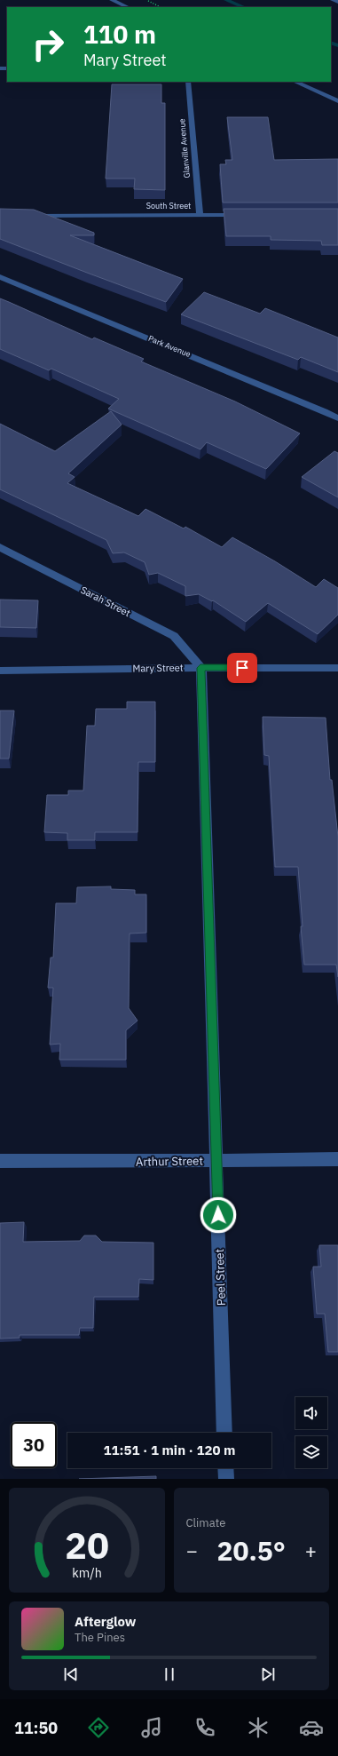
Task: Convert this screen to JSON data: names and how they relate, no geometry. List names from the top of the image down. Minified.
{"streets":{"street":["Glanville Avenue","South Street","Park Avenue","Sarah Street","Mary Street","Arthur Street","Peel Street"]},"crossings":[["Glanville Avenue","South Street"],["Sarah Street","Mary Street"],["Sarah Street","Peel Street"],["Mary Street","Peel Street"],["Arthur Street","Peel Street"]],"page":{"turn":["110 m","Mary Street"],"limit":"30","trip":"11:51 · 1 min · 120 m","tile":"Climate","heat":["−","20.5°","+"],"song":["Afterglow","The Pines"],"tabs":"11:50","gauge":["20","km/h"]}}
